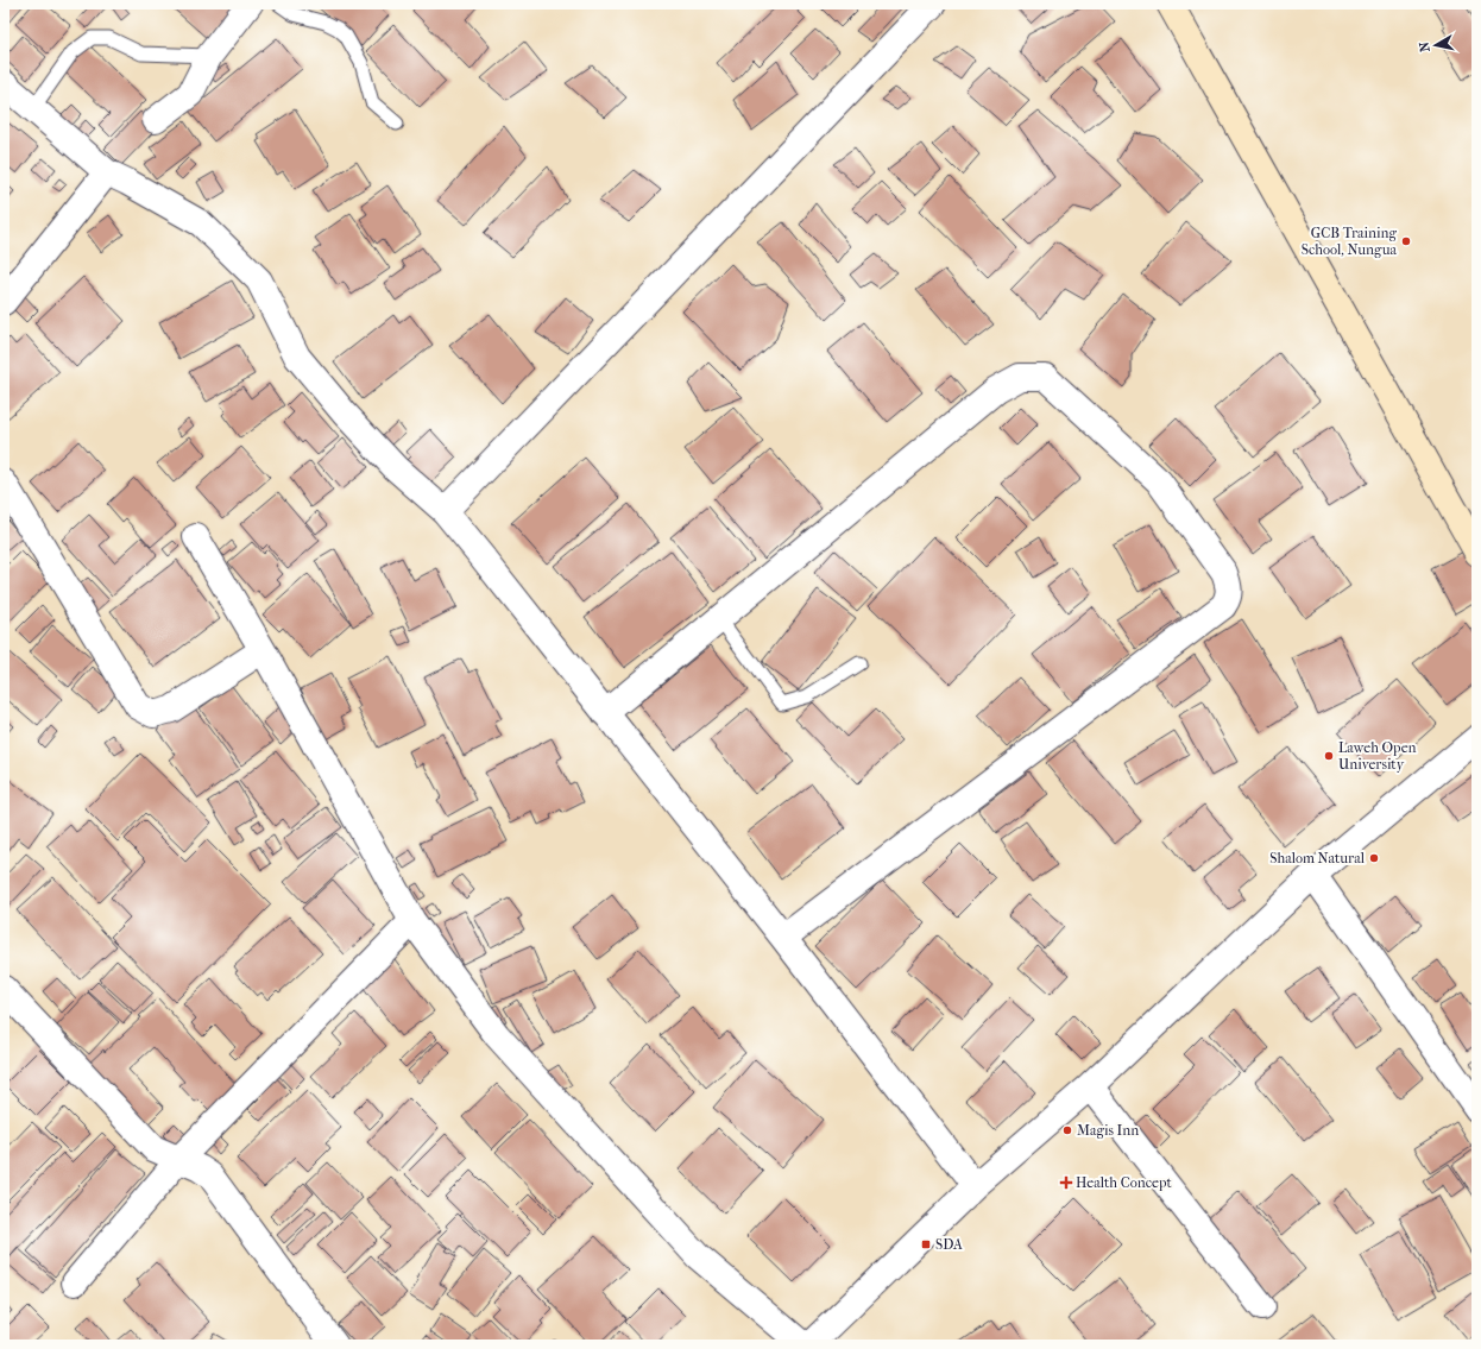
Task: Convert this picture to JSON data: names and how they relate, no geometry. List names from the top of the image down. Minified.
{"places":{"other":["GCB Training School, Nungua","Laweh Open University","Shalom Natural","Magis Inn"],"health":["Health Concept"],"transit":["SDA"]},"north":"left"}
